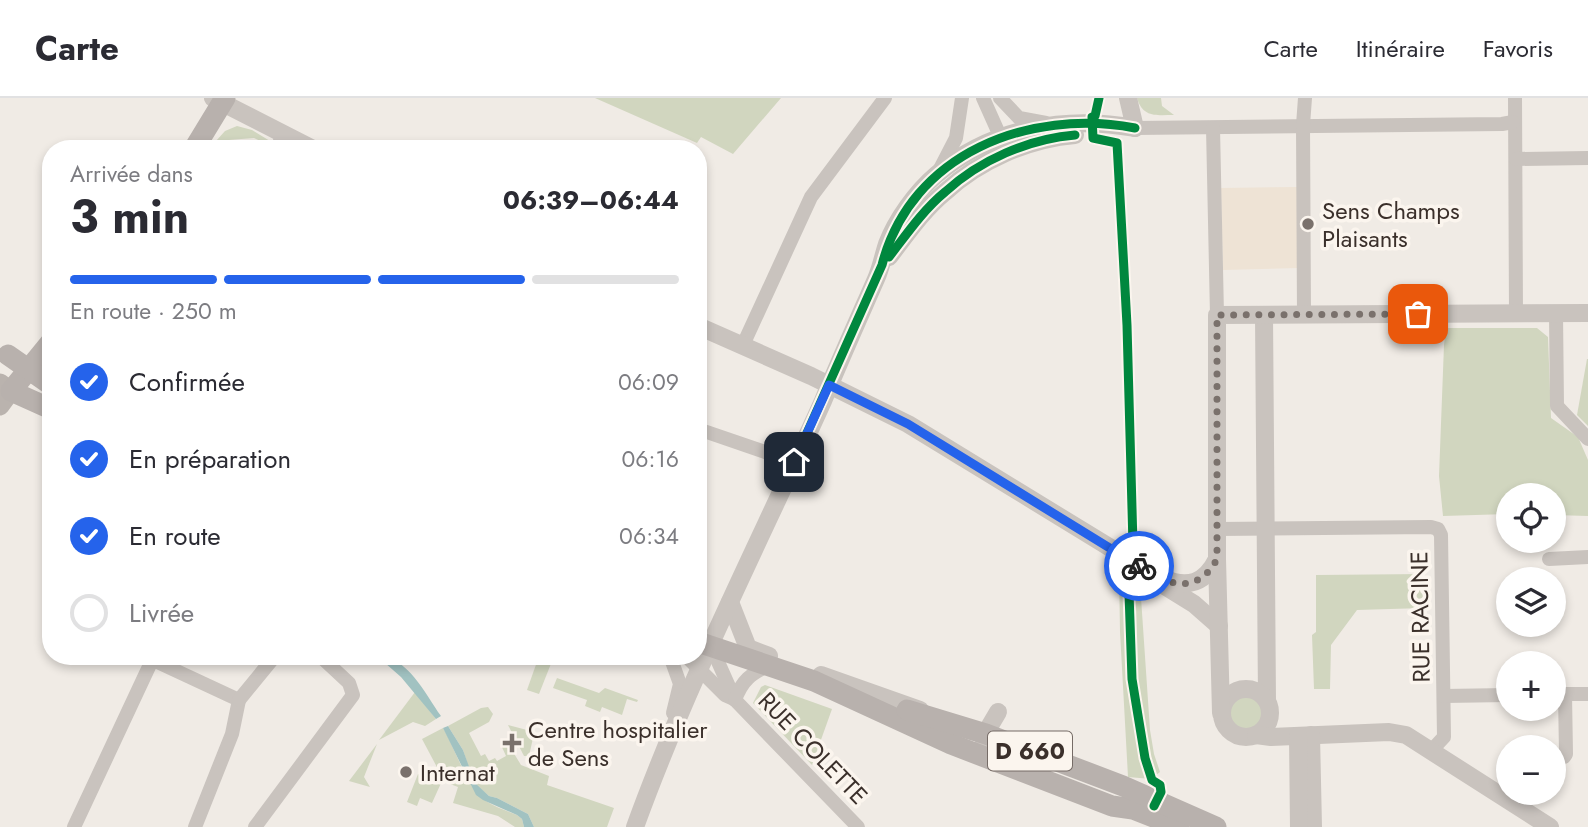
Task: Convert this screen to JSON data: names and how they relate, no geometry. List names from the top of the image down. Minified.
{"streets":{"main road":["D 660"],"street":["RUE RACINE","RUE COLETTE"]},"places":{"other":["Sens Champs Plaisants","Internat"],"health":["Centre hospitalier de Sens"]},"page":{"header":"Carte","nav":["Carte","Itinéraire","Favoris"],"heading":["3 min","Arrivée dans","06:39–06:44"],"bar":"En route · 250 m","list":[["Confirmée","06:09"],["En préparation","06:16"],["En route","06:34"],"Livrée"],"map_buttons":["+","−"]}}
